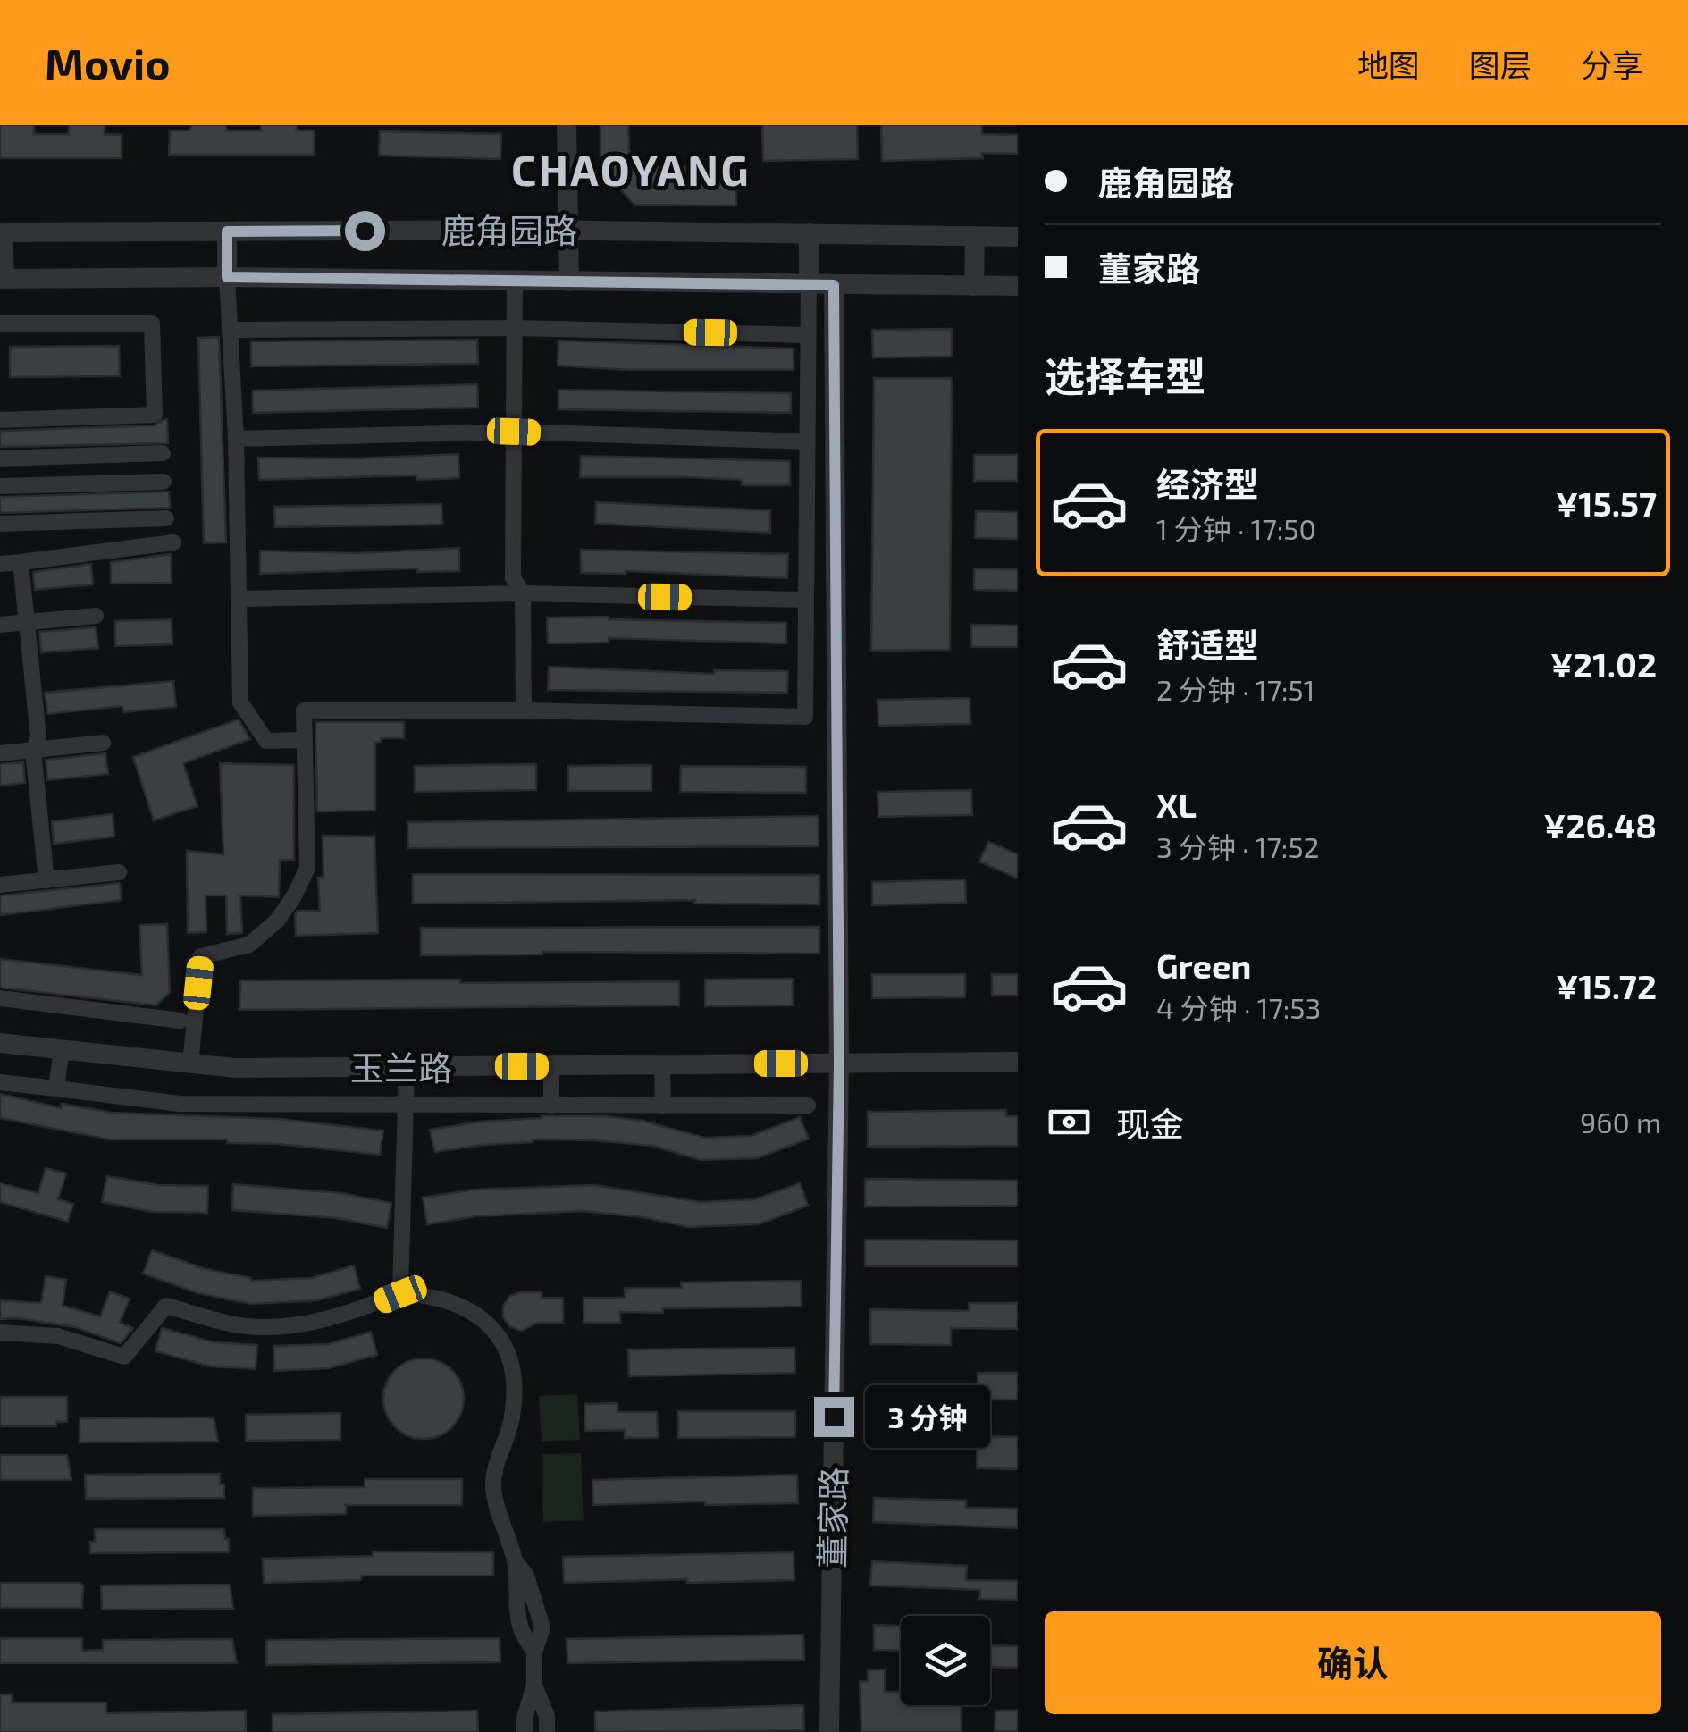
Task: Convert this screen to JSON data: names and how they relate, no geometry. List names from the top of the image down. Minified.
{"streets":{"street":["鹿角园路","玉兰路","董家路"]},"crossings":[["鹿角园路","董家路"],["玉兰路","董家路"]],"districts":["CHAOYANG"],"page":{"header":"Movio","nav":["地图","图层","分享"],"banner":["鹿角园路","董家路"],"heading":"选择车型","list":[{"name":"经济型","note":"1 分钟 · 17:50","value":"¥15.57"},{"name":"舒适型","note":"2 分钟 · 17:51","value":"¥21.02"},{"name":"XL","note":"3 分钟 · 17:52","value":"¥26.48"},{"name":"Green","note":"4 分钟 · 17:53","value":"¥15.72"}],"pay":["现金","960 m"],"bubble":"3 分钟","buttons":"确认"}}
